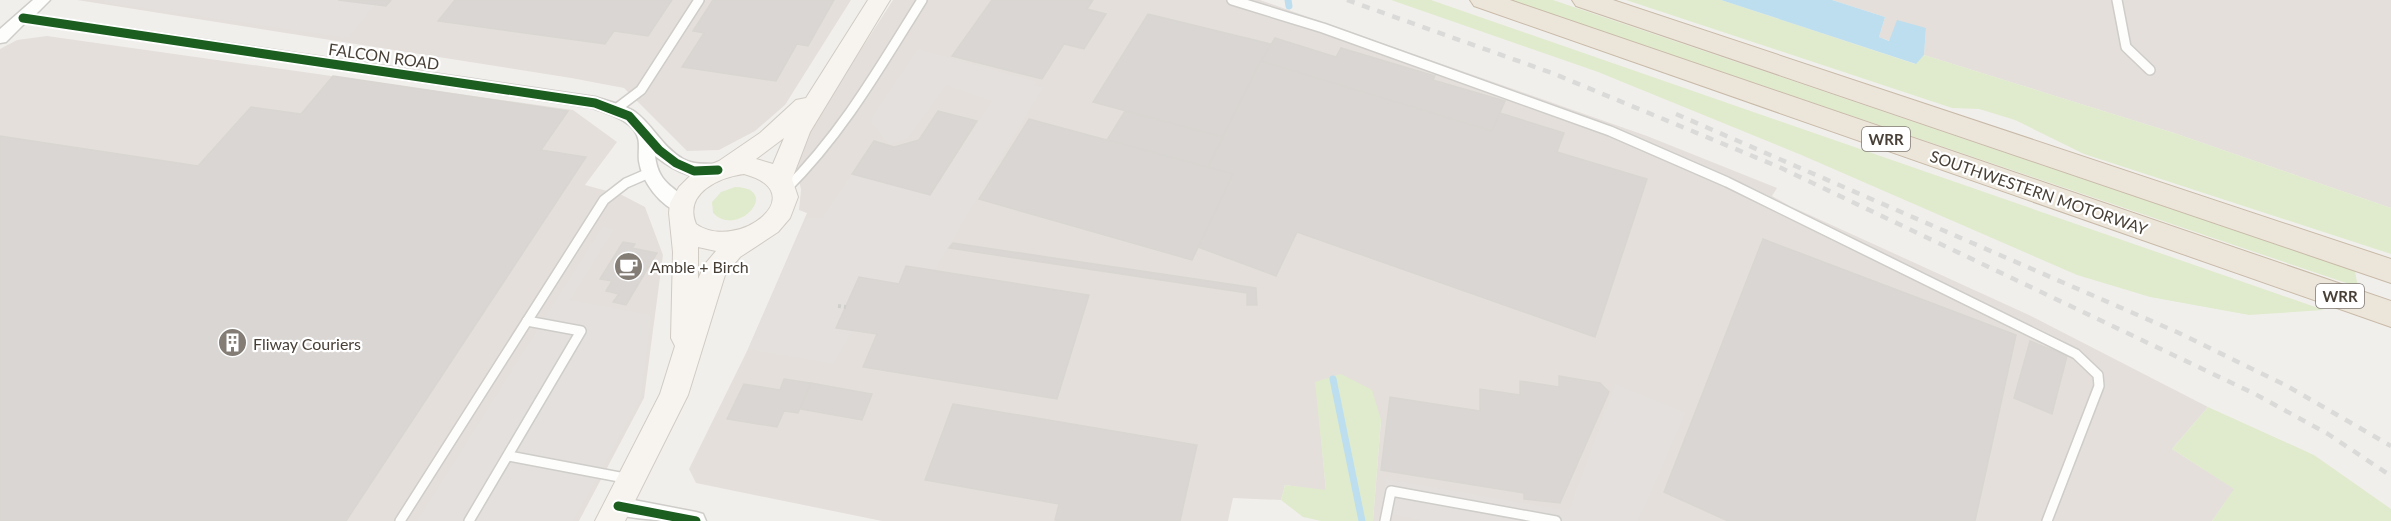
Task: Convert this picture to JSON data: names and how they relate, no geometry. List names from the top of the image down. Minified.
{"streets":{"highway":["WRR","SOUTHWESTERN MOTORWAY"],"street":["FALCON ROAD"]},"places":{"cafe":["Amble + Birch"],"building":["Fliway Couriers"]}}
